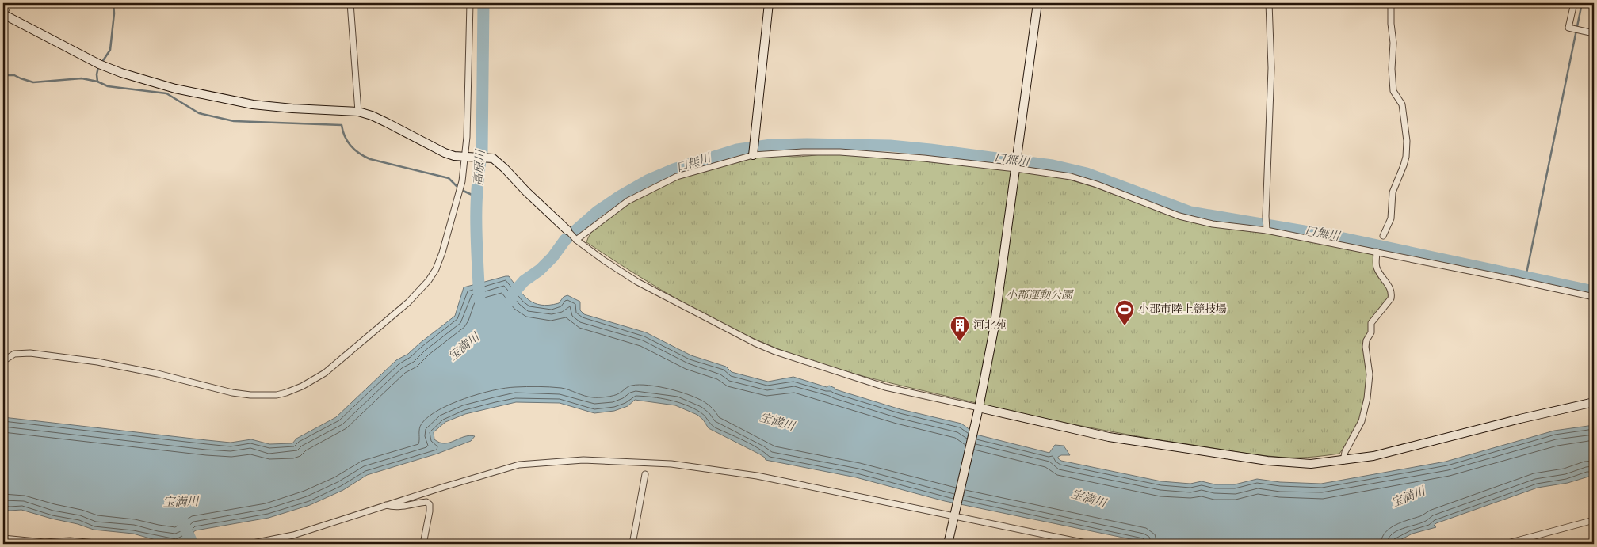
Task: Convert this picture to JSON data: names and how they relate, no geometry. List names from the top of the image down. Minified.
{"water":["口無川","高原川","宝満川"],"parks":["小郡運動公園"],"places":{"sports":["小郡市陸上競技場"],"building":["河北苑"]}}
